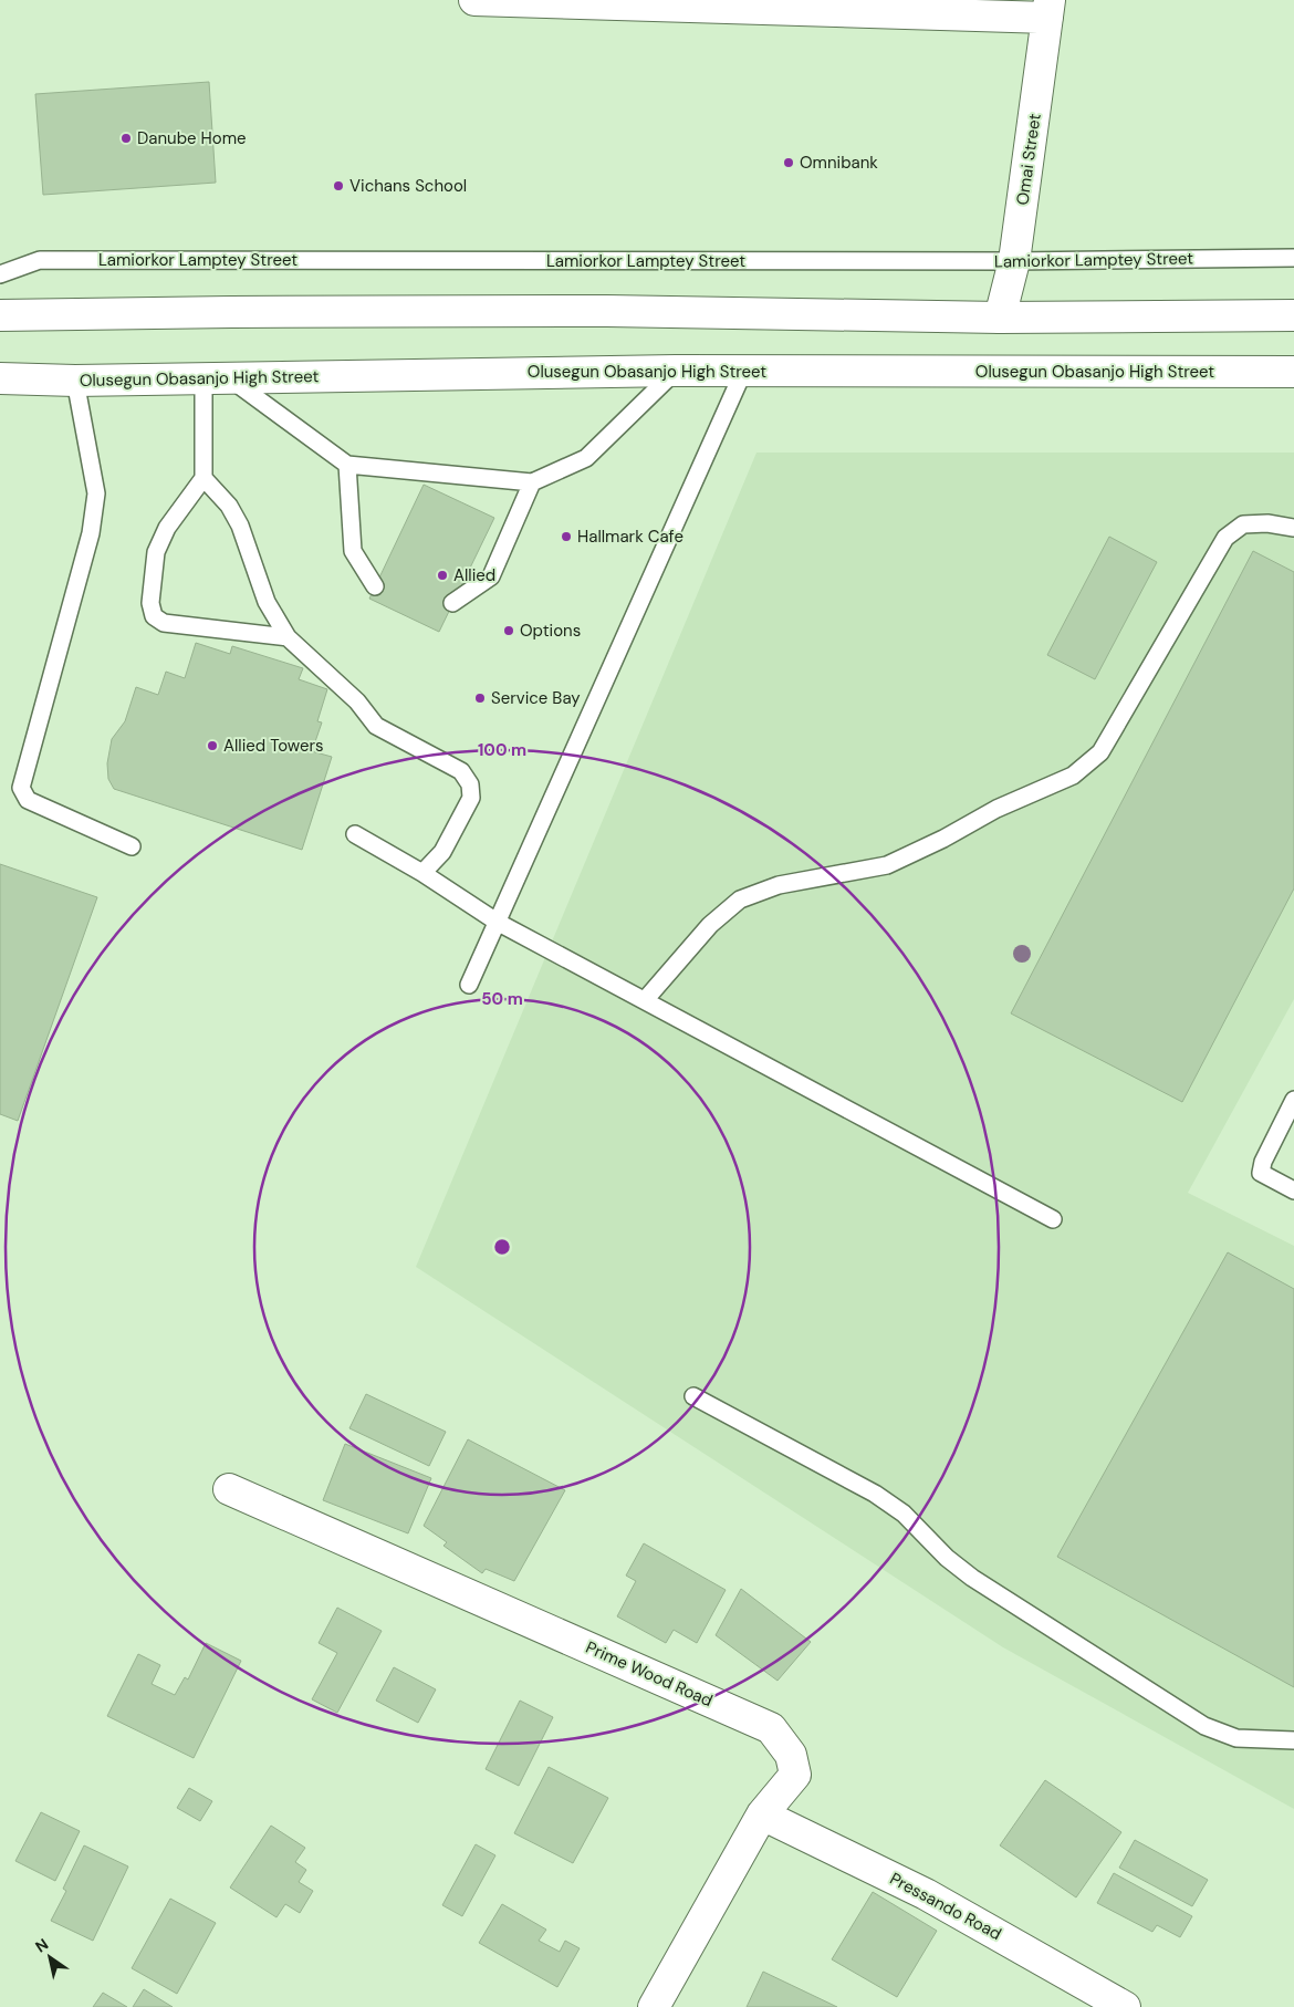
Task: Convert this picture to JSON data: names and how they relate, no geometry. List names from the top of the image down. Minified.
{"streets":{"main road":["Omai Street","Olusegun Obasanjo High Street","Prime Wood Road","Pressando Road"],"lane":["Lamiorkor Lamptey Street"]},"crossings":[["Omai Street","Lamiorkor Lamptey Street"],["Prime Wood Road","Pressando Road"]],"places":["Danube Home","Omnibank","Vichans School","Hallmark Cafe","Allied","Options","Service Bay","Allied Towers"],"north":"top left","rings":["100 m","50 m"]}
